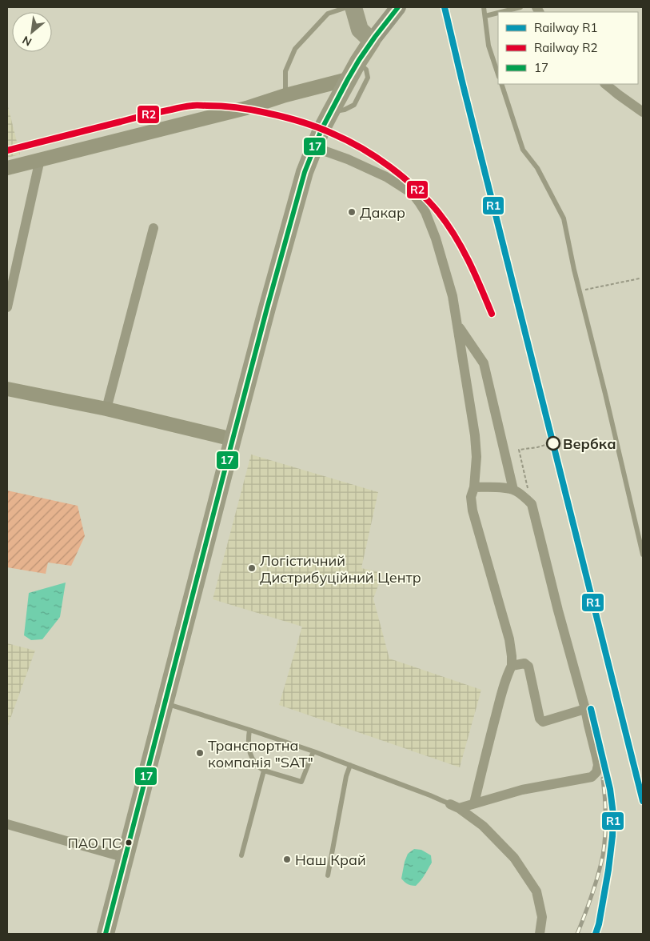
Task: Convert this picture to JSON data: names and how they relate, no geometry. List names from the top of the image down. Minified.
{"places":["Дакар","Вербка","Логістичний Дистрибуційний Центр","Транспортна компанія \"SAT\"","ПАО ПС","Наш Край"],"lines":["rail line R1","transit line 17","rail line R2"],"legend":["Railway R1","Railway R2","17"],"north":"bottom left"}
